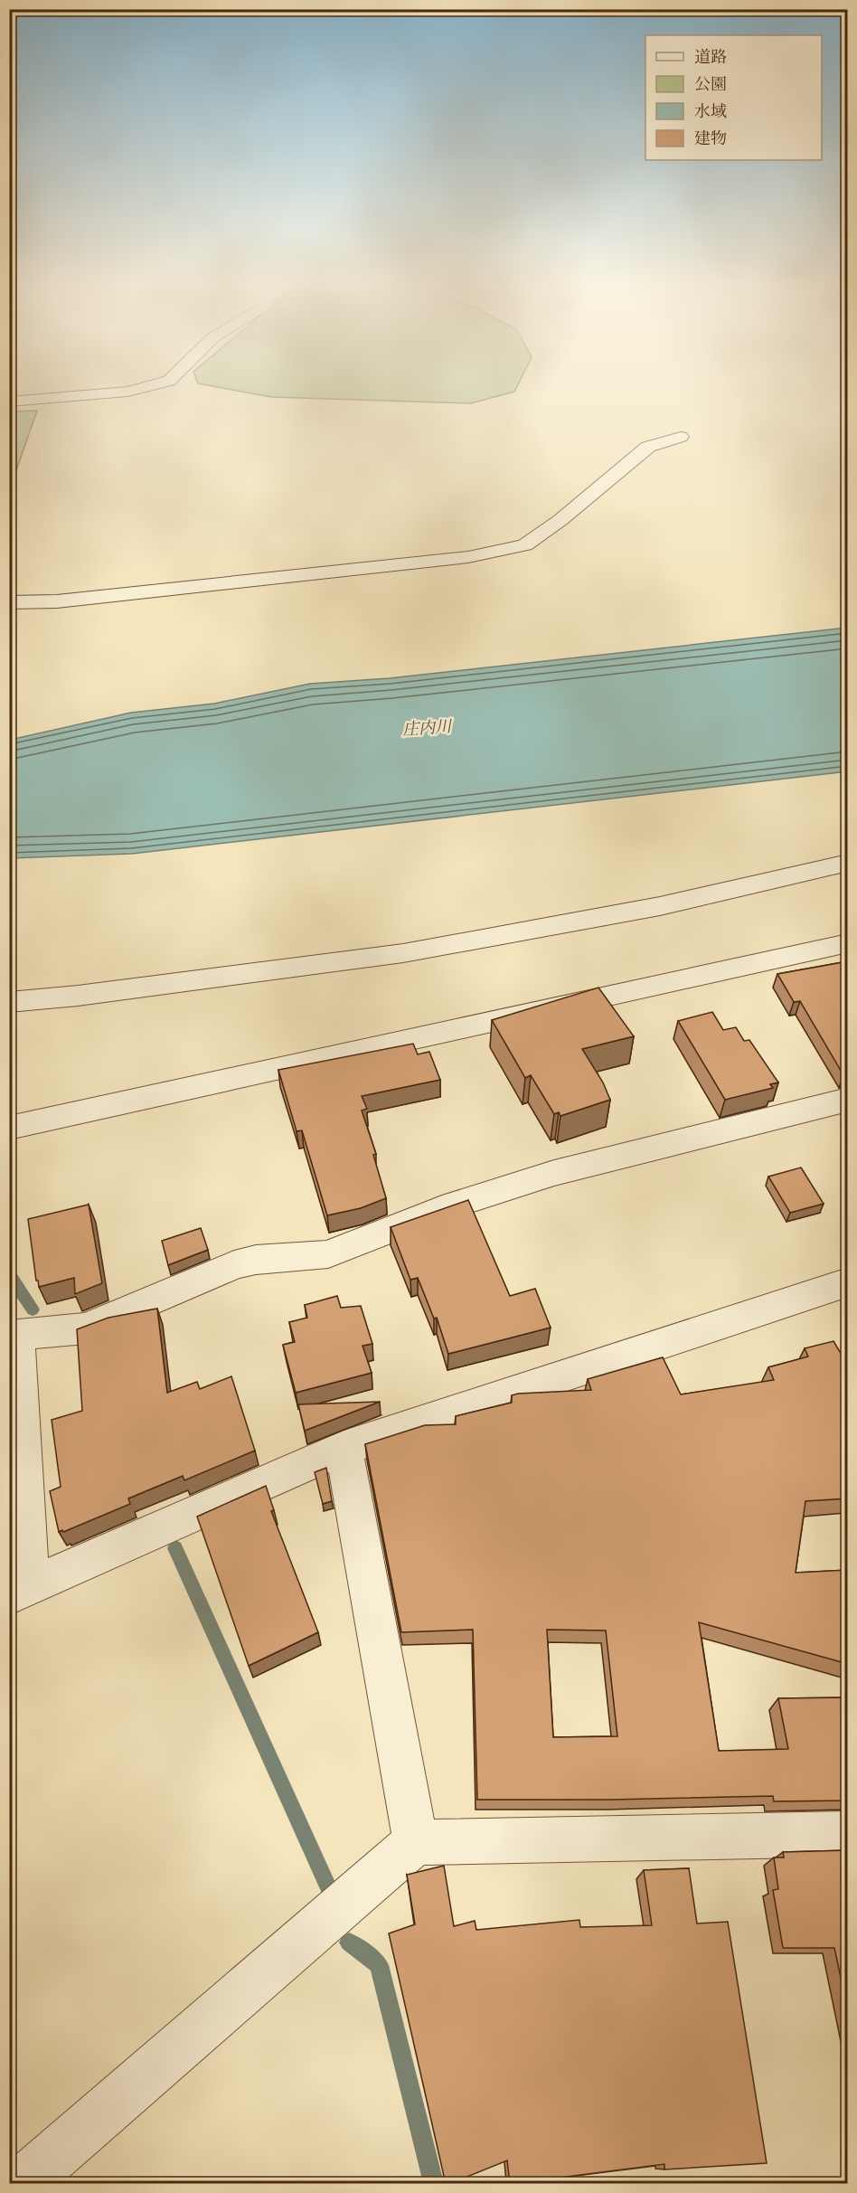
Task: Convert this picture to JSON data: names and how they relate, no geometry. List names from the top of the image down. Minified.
{"water":["庄内川"],"legend":["道路","公園","水域","建物"]}
